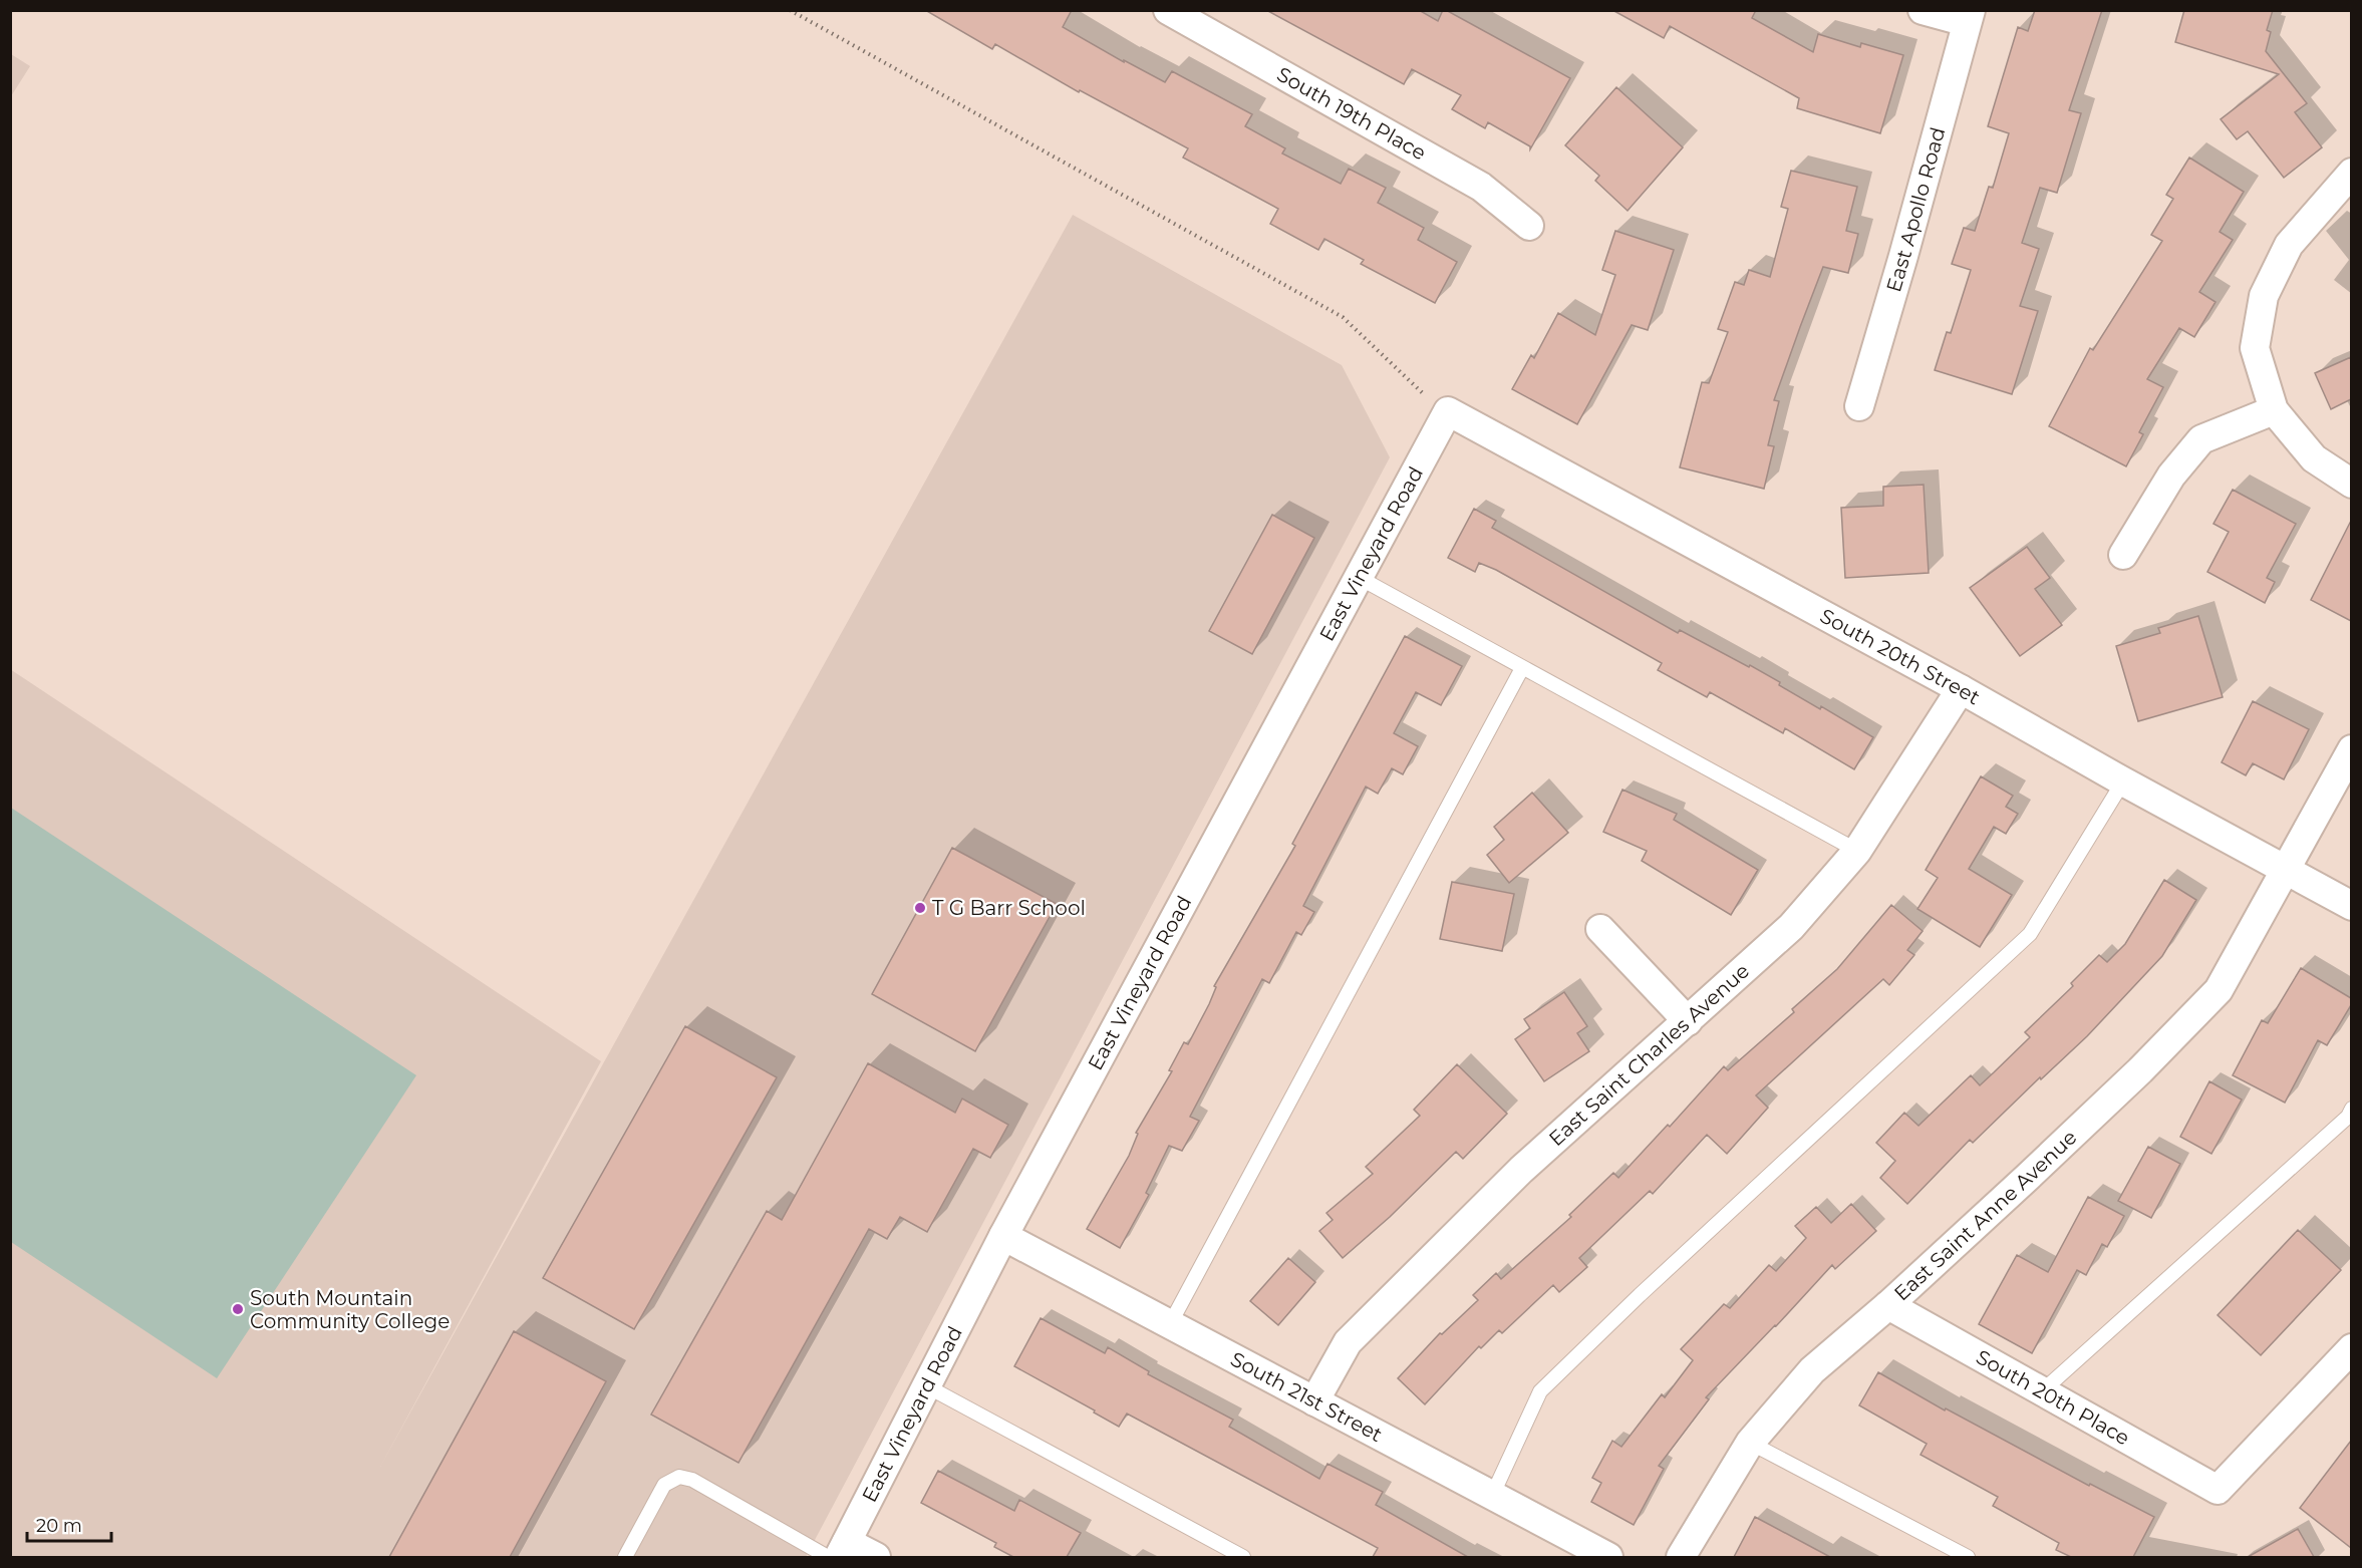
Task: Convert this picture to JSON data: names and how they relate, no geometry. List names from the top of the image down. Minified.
{"streets":{"street":["South 19th Place","East Apollo Road","East Vineyard Road","South 20th Street","East Saint Charles Avenue","East Saint Anne Avenue","South 21st Street","South 20th Place"]},"crossings":[["East Vineyard Road","South 20th Street"],["East Vineyard Road","South 21st Street"],["South 20th Street","East Saint Charles Avenue"],["South 20th Street","East Saint Anne Avenue"],["East Saint Charles Avenue","South 21st Street"],["East Saint Anne Avenue","South 20th Place"]],"places":["T G Barr School","South Mountain Community College"],"scale_bar":"20 m"}
